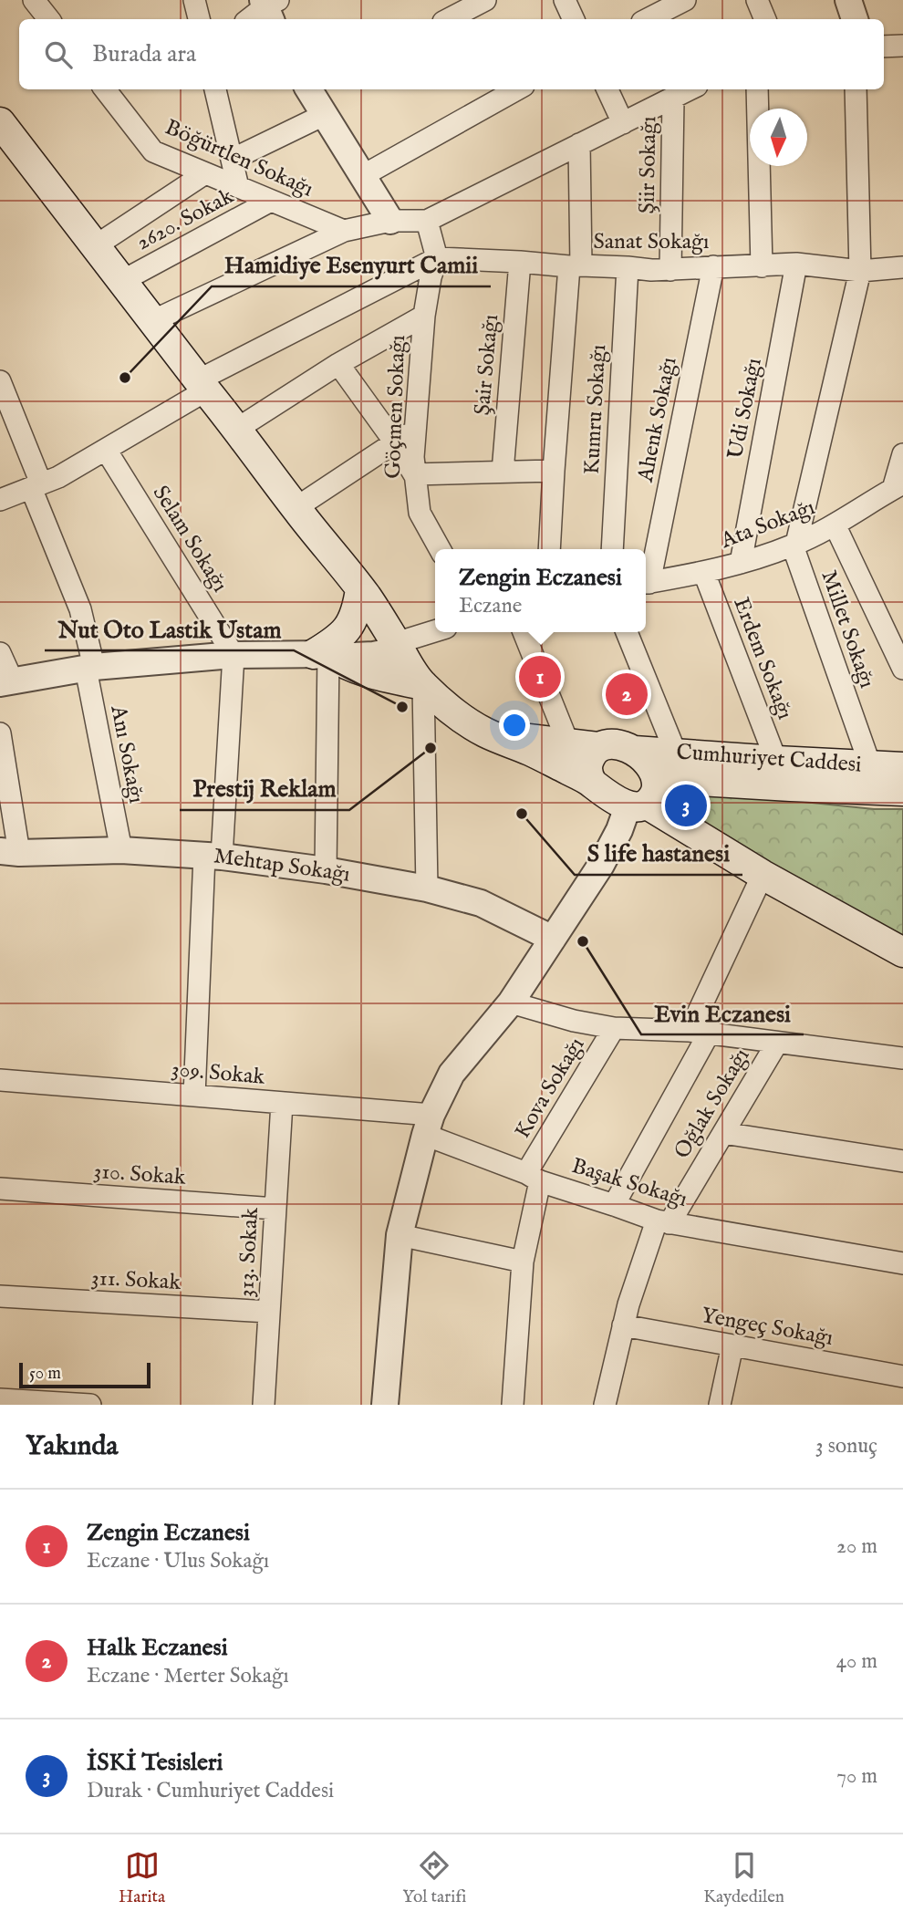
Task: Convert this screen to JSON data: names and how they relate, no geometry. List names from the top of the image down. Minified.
{"streets":{"main road":["Cumhuriyet Caddesi"],"street":["Böğürtlen Sokağı","Şiir Sokağı","2620. Sokak","Sanat Sokağı","Şair Sokağı","Göçmen Sokağı","Udi Sokağı","Kumru Sokağı","Ahenk Sokağı","Ata Sokağı","Selam Sokağı","Millet Sokağı","Erdem Sokağı","Anı Sokağı","Mehtap Sokağı","309. Sokak","Kova Sokağı","Oğlak Sokağı","310. Sokak","Başak Sokağı","313. Sokak","311. Sokak","Yengeç Sokağı"]},"crossings":[["Böğürtlen Sokağı","2620. Sokak"],["Şiir Sokağı","Sanat Sokağı"],["Sanat Sokağı","Şair Sokağı"],["Sanat Sokağı","Göçmen Sokağı"],["Sanat Sokağı","Udi Sokağı"],["Sanat Sokağı","Kumru Sokağı"],["Sanat Sokağı","Ahenk Sokağı"],["Udi Sokağı","Ata Sokağı"],["Ata Sokağı","Millet Sokağı"],["Ata Sokağı","Erdem Sokağı"],["Millet Sokağı","Cumhuriyet Caddesi"],["Erdem Sokağı","Cumhuriyet Caddesi"],["Anı Sokağı","Mehtap Sokağı"],["309. Sokak","Başak Sokağı"],["309. Sokak","313. Sokak"],["Kova Sokağı","Başak Sokağı"],["Oğlak Sokağı","Başak Sokağı"],["Oğlak Sokağı","Yengeç Sokağı"],["310. Sokak","313. Sokak"],["313. Sokak","311. Sokak"]],"places":["Hamidiye Esenyurt Camii","Nut Oto Lastik Ustam","Prestij Reklam","S life hastanesi","Evin Eczanesi"],"scale_bar":"50 m","north":"bottom","page":{"search":"Burada ara","popup":["Zengin Eczanesi","Eczane"],"pins":["1","2","3"],"scale":"50 m","heading":["Yakında","3 sonuç"],"list":[{"mark":"1","name":"Zengin Eczanesi","note":"Eczane · Ulus Sokağı","value":"20 m"},{"mark":"2","name":"Halk Eczanesi","note":"Eczane · Merter Sokağı","value":"40 m"},{"mark":"3","name":"İSKİ Tesisleri","note":"Durak · Cumhuriyet Caddesi","value":"70 m"}],"nav":["Harita","Yol tarifi","Kaydedilen"]}}
